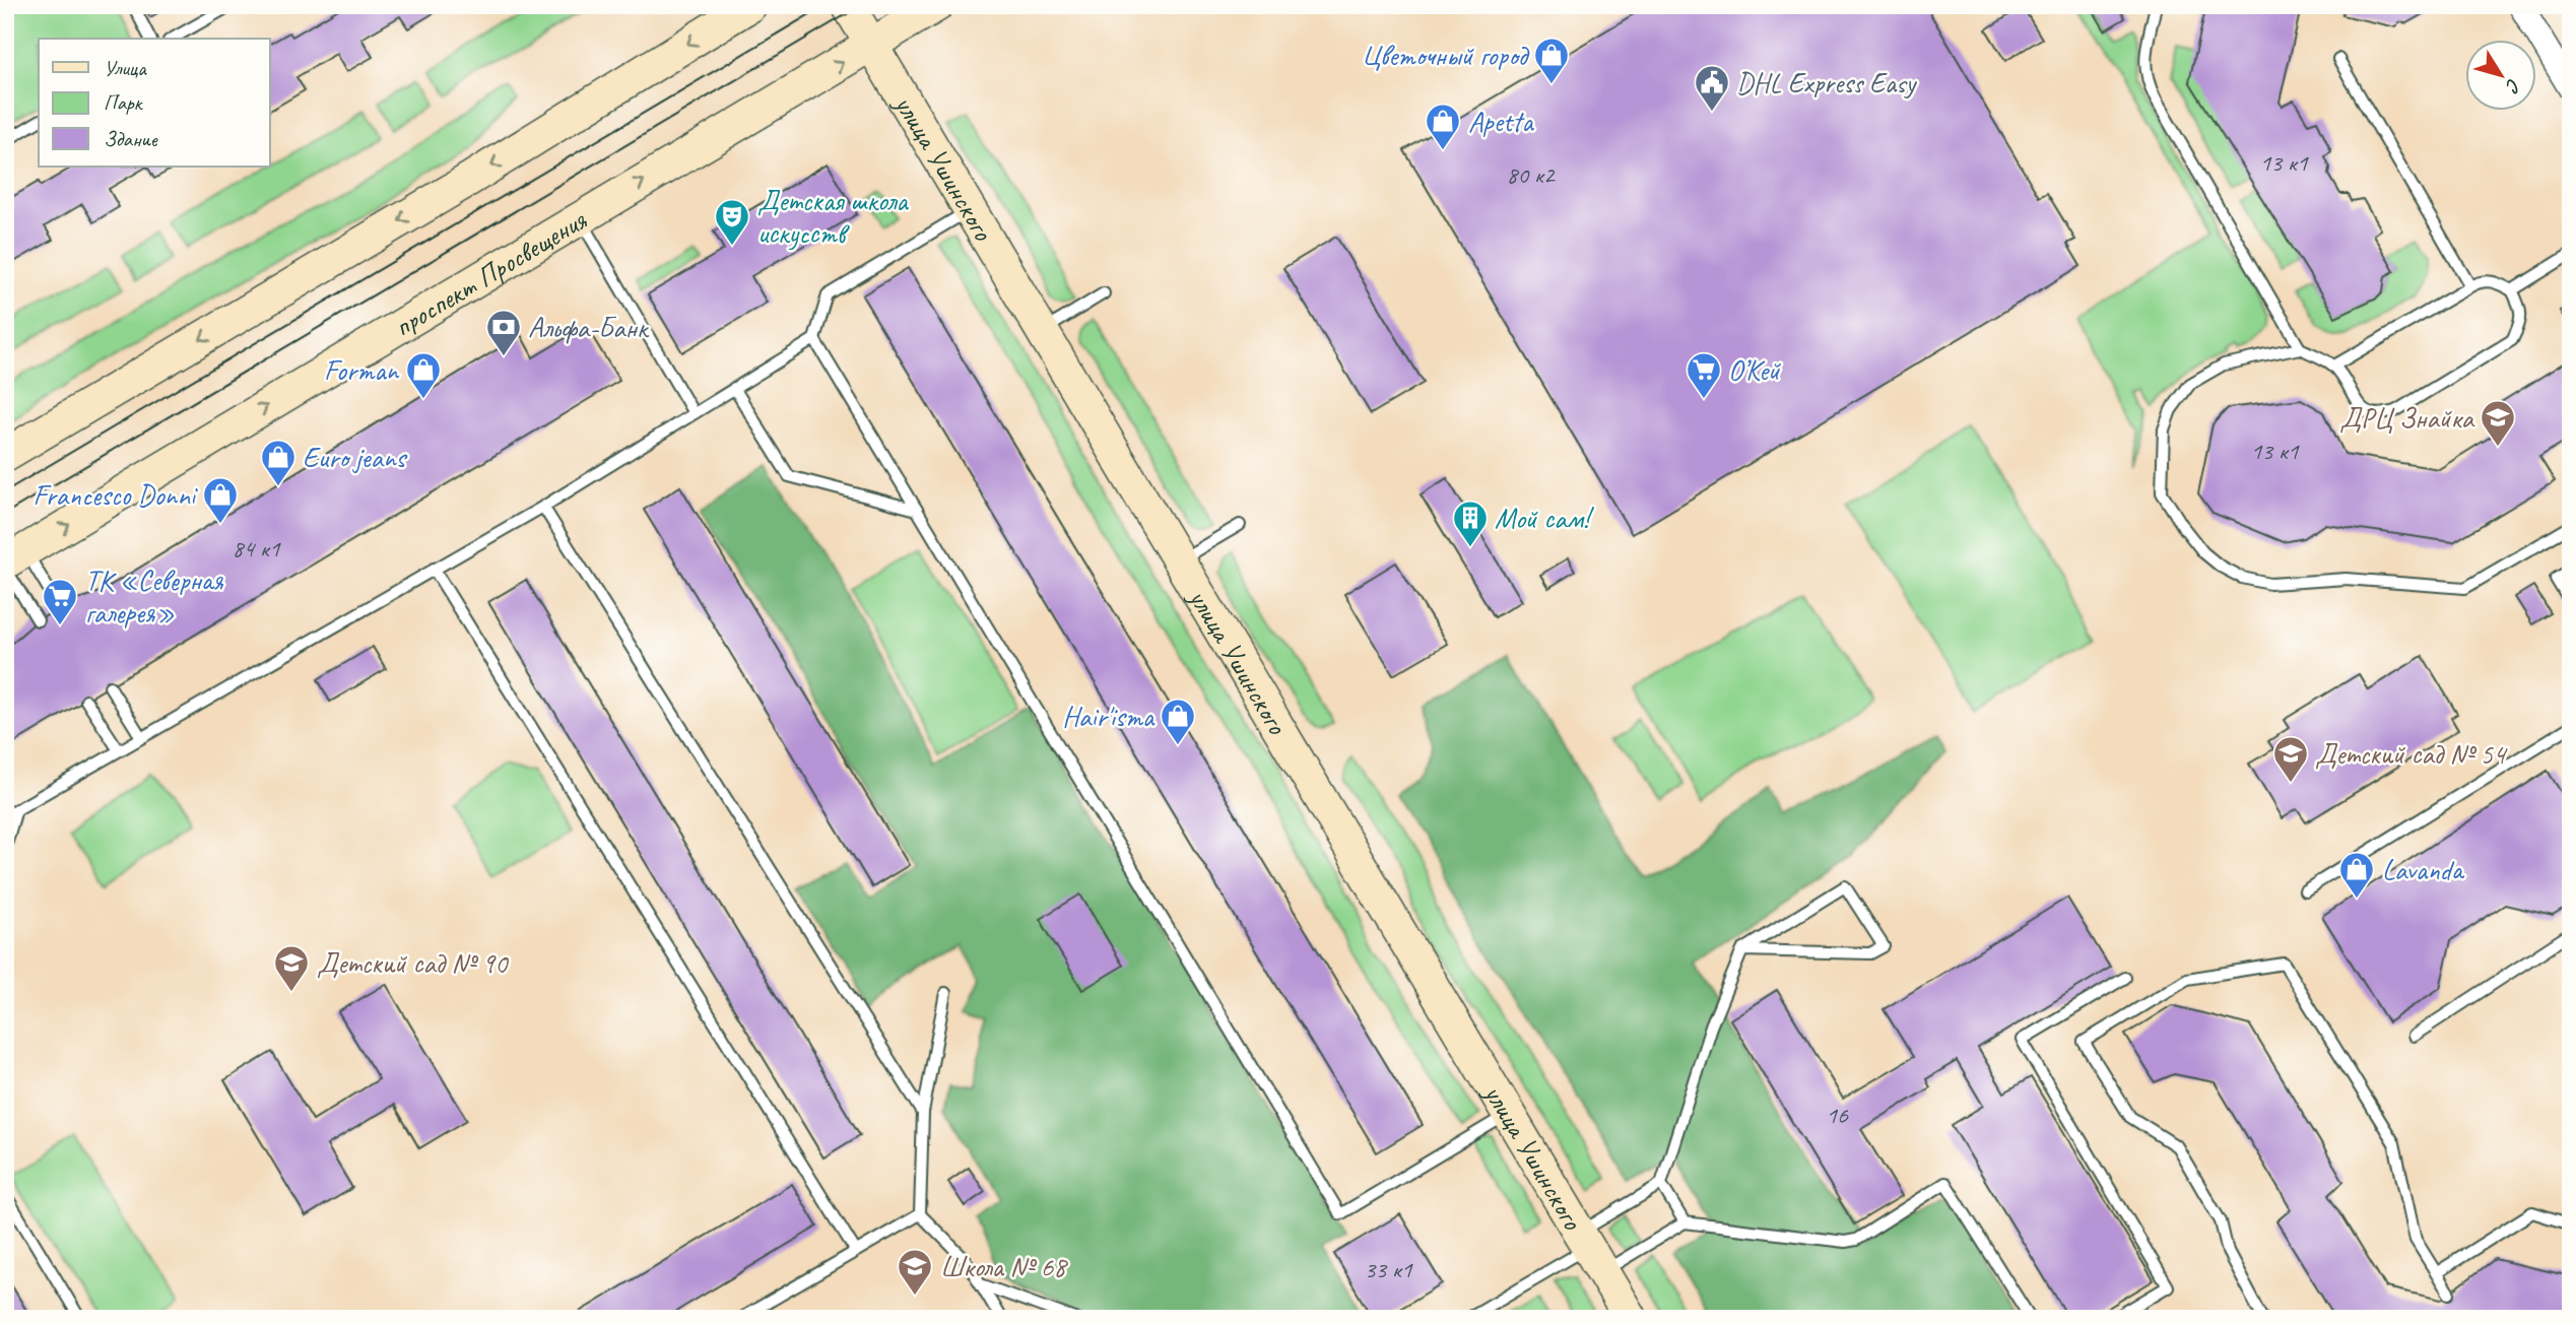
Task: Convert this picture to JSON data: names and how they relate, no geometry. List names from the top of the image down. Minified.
{"streets":{"main road":["улица Ушинского","проспект Просвещения"]},"crossings":[["улица Ушинского","проспект Просвещения"]],"places":{"shop":["Цветочный город","Apetta","Forman","Euro jeans","Francesco Donni","Hair'isma","Lavanda"],"public building":["DHL Express Easy"],"theatre":["Детская школа искусств"],"bank":["Альфа-Банк"],"supermarket":["О’Кей","ТК «Северная галерея»"],"school or university":["ДРЦ Знайка","Детский сад № 54","Детский сад № 90","Школа № 68"],"building":["Мой сам!"]},"house_numbers":["13 к1","80 к2","13 к1","84 к1","16","33 к1"],"legend":["Улица","Парк","Здание"],"north":"bottom right"}
